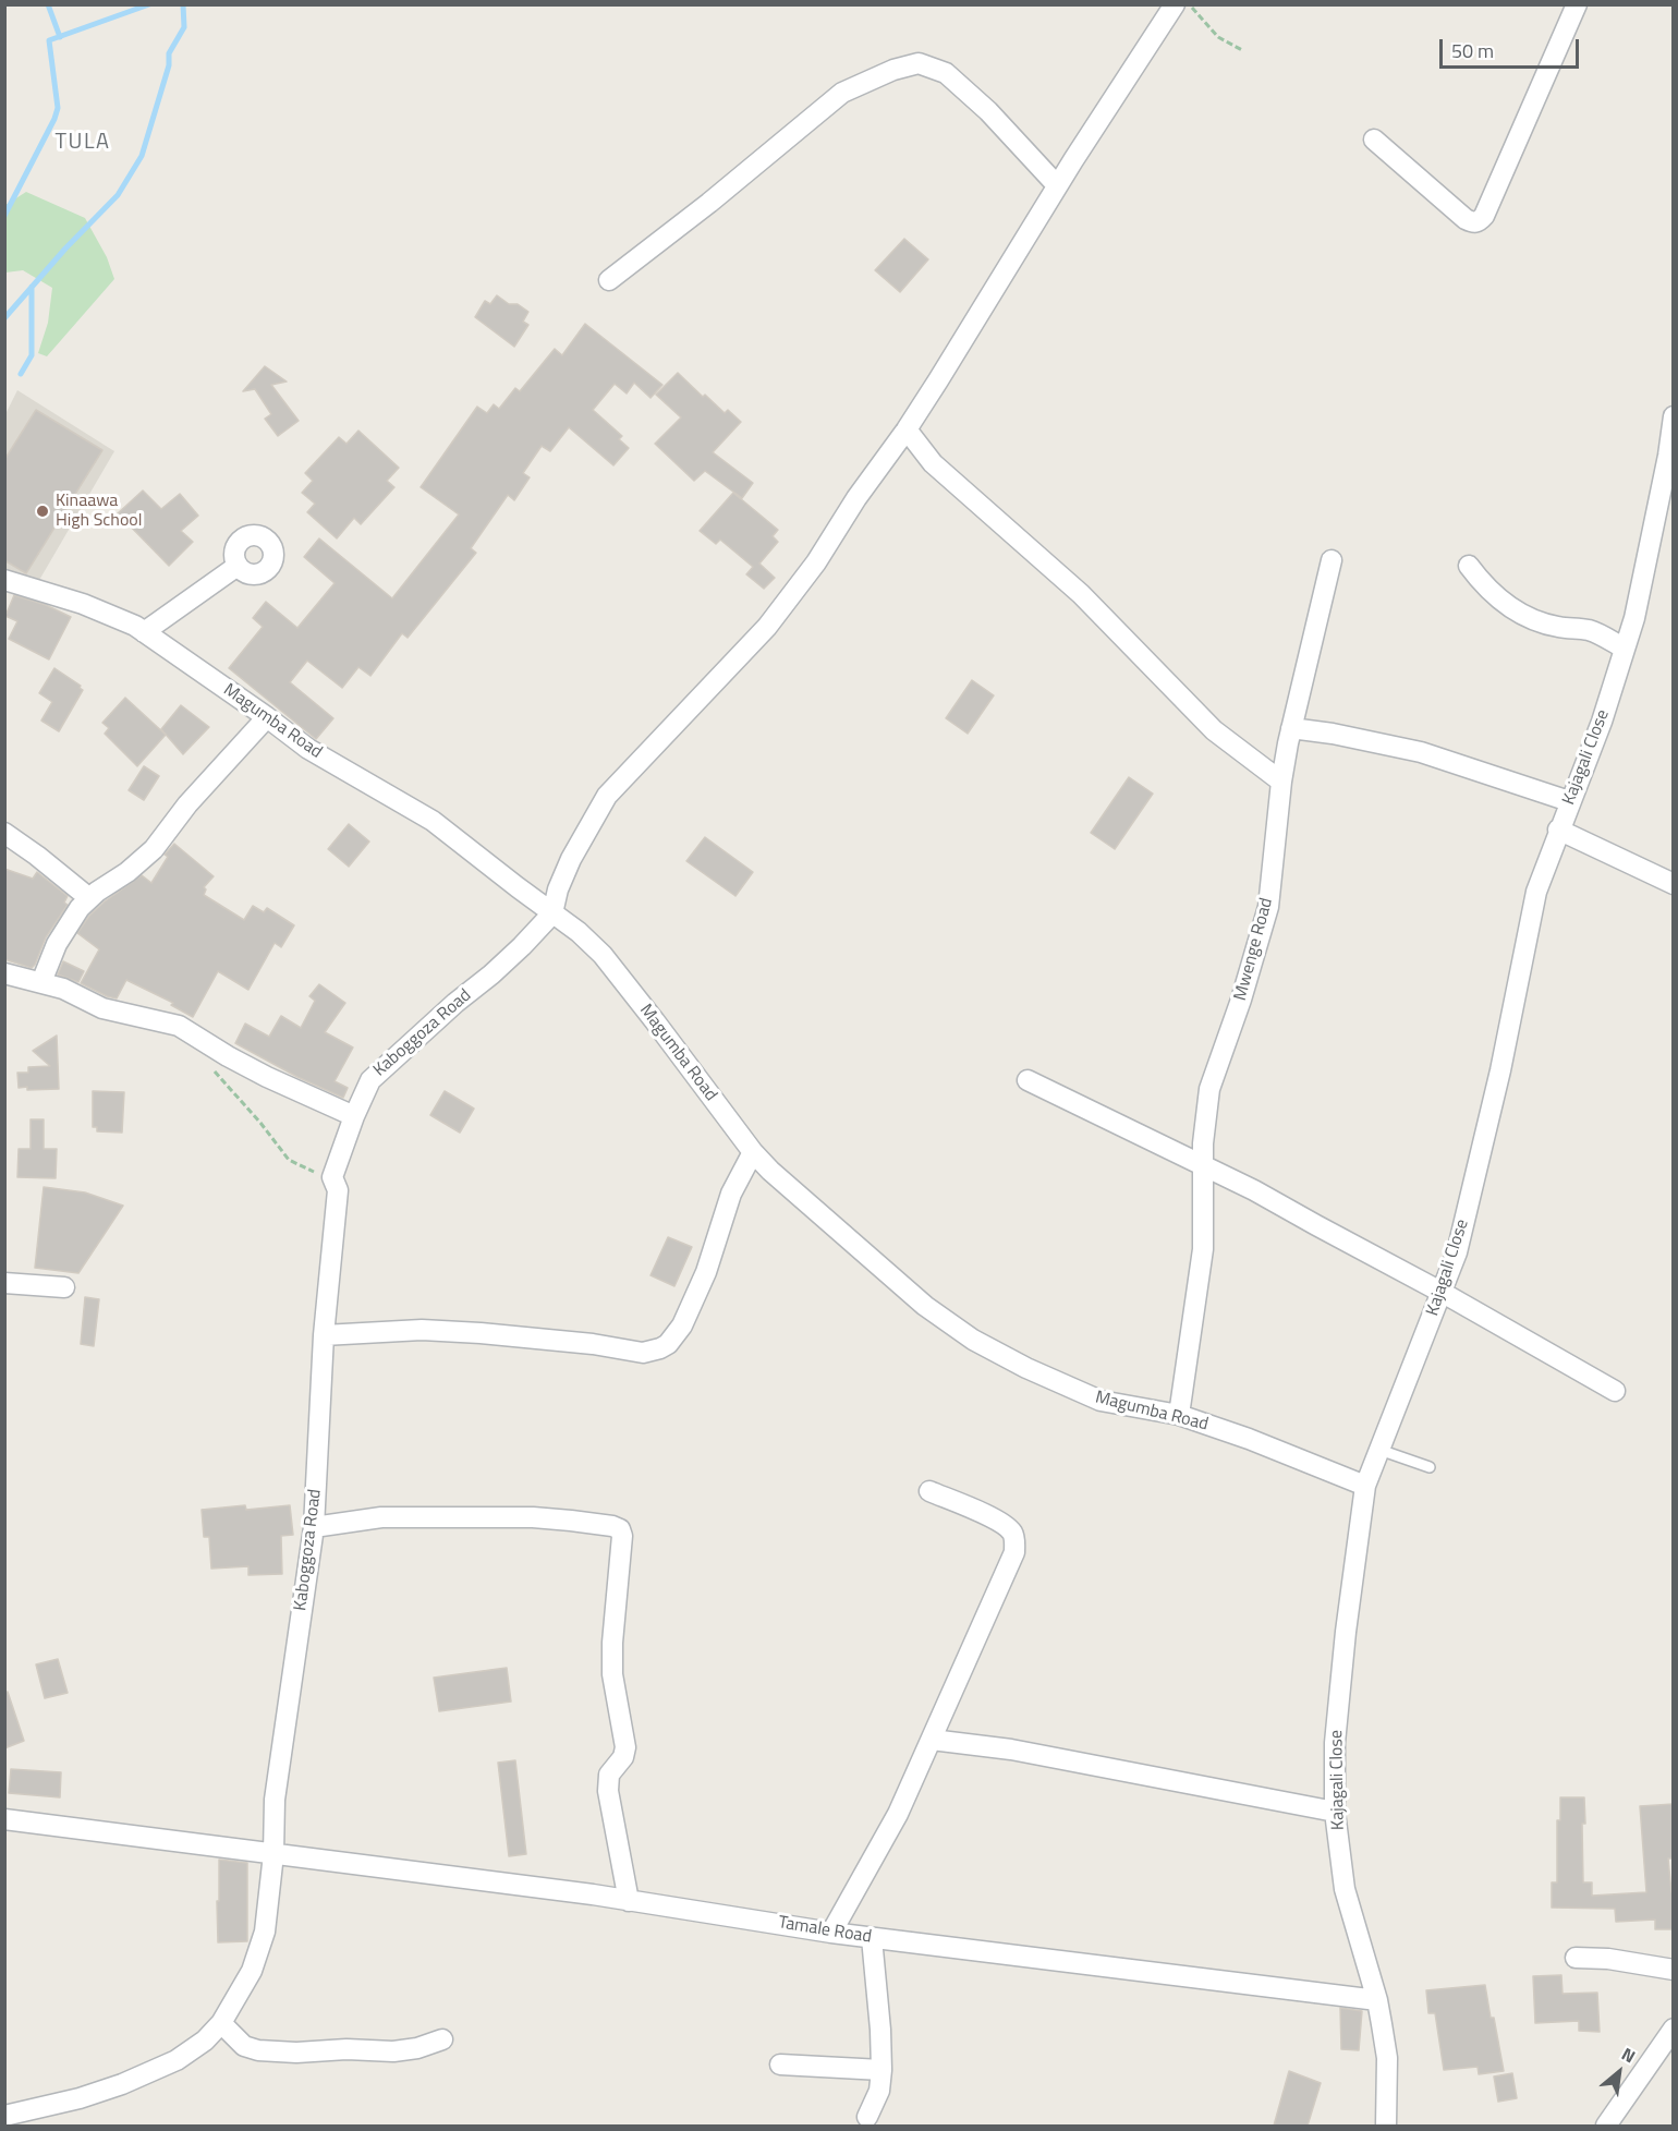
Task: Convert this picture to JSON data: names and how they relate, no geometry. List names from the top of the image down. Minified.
{"streets":{"street":["Magumba Road","Kajagali Close","Mwenge Road","Kaboggoza Road","Tamale Road"]},"crossings":[["Magumba Road","Kajagali Close"],["Magumba Road","Mwenge Road"],["Magumba Road","Kaboggoza Road"],["Kajagali Close","Tamale Road"],["Kaboggoza Road","Tamale Road"]],"districts":["TULA"],"places":["Kinaawa High School"],"scale_bar":"50 m","north":"top right"}
